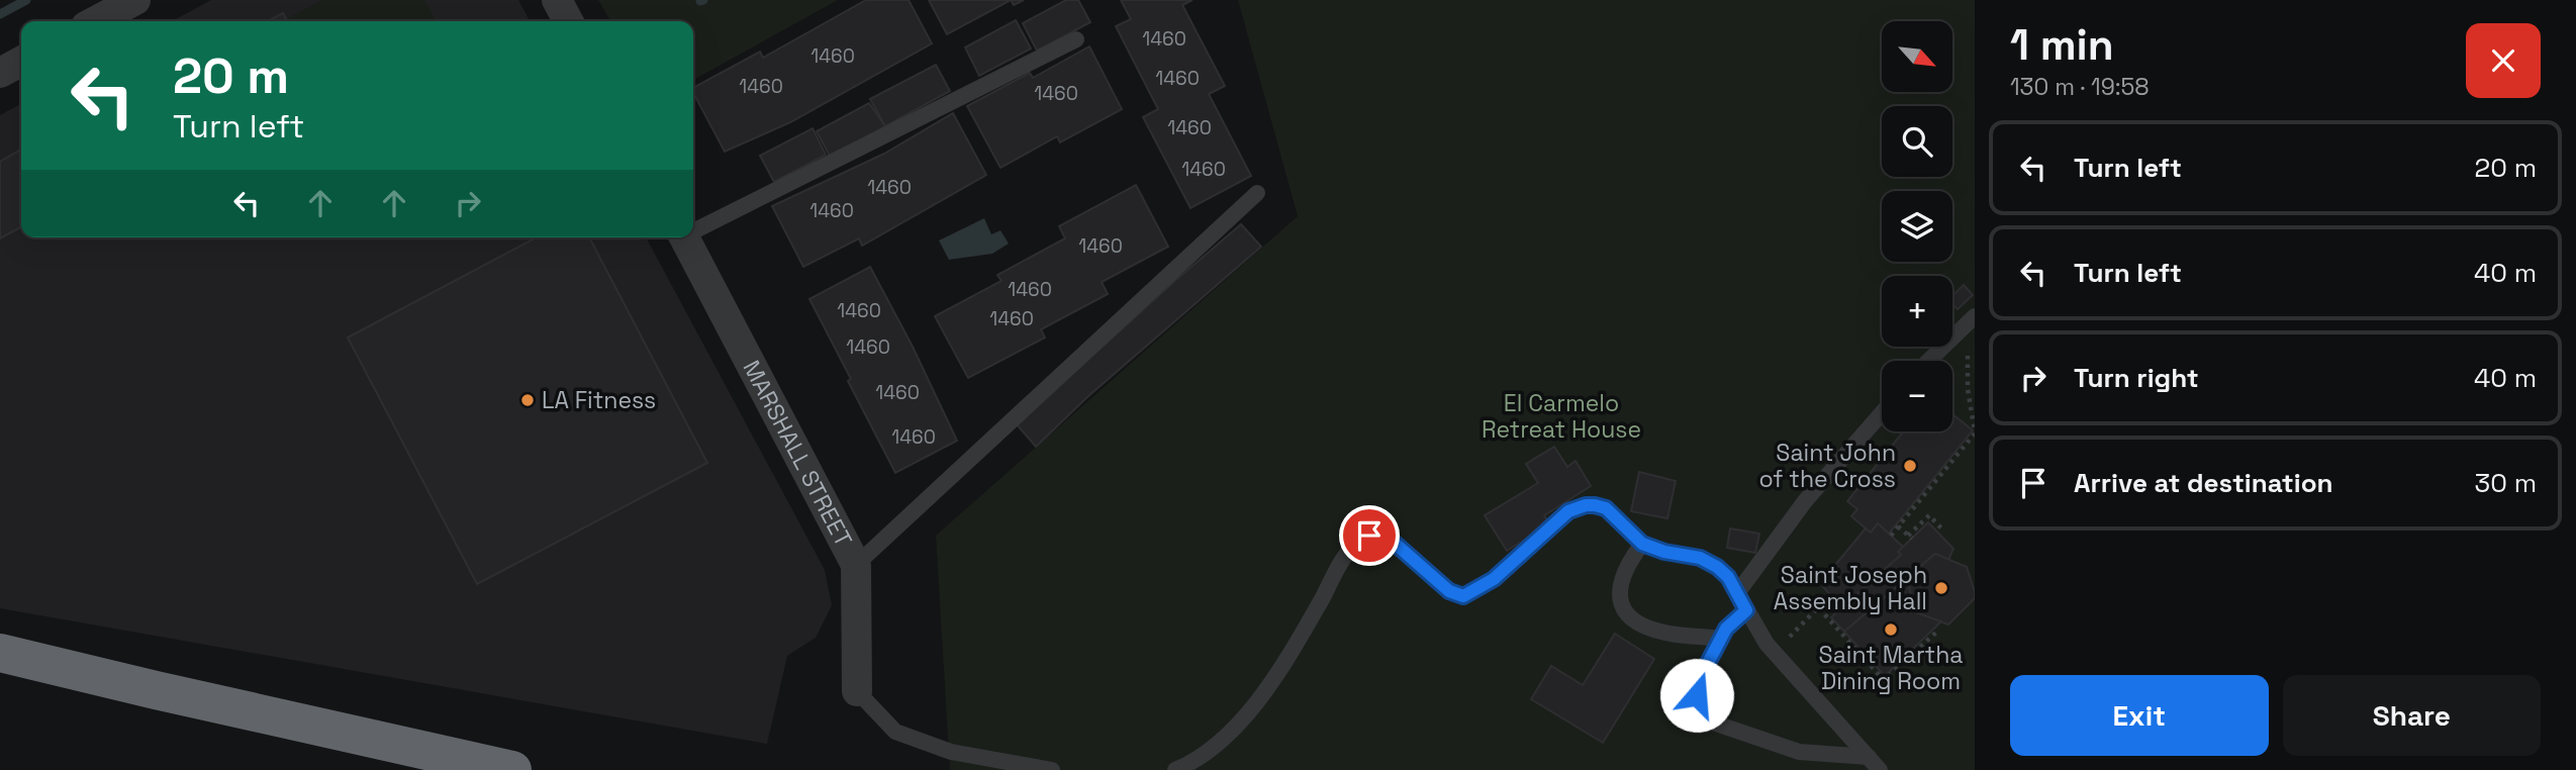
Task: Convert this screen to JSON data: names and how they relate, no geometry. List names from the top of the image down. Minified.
{"streets":{"street":["MARSHALL STREET"]},"parks":["El Carmelo Retreat House"],"places":["LA Fitness","Saint John of the Cross","Saint Joseph Assembly Hall","Saint Martha Dining Room"],"house_numbers":["1460","1460","1460","1460","1460","1460","1460","1460","1460","1460","1460","1460","1460","1460","1460","1460"],"north":"bottom right","page":{"heading":["1 min","130 m · 19:58"],"map_buttons":["+","−"],"turn":["20 m","Turn left"],"list":[{"name":"Turn left","value":"20 m"},{"name":"Turn left","value":"40 m"},{"name":"Turn right","value":"40 m"},{"name":"Arrive at destination","value":"30 m"}],"buttons":["Exit","Share"]}}
